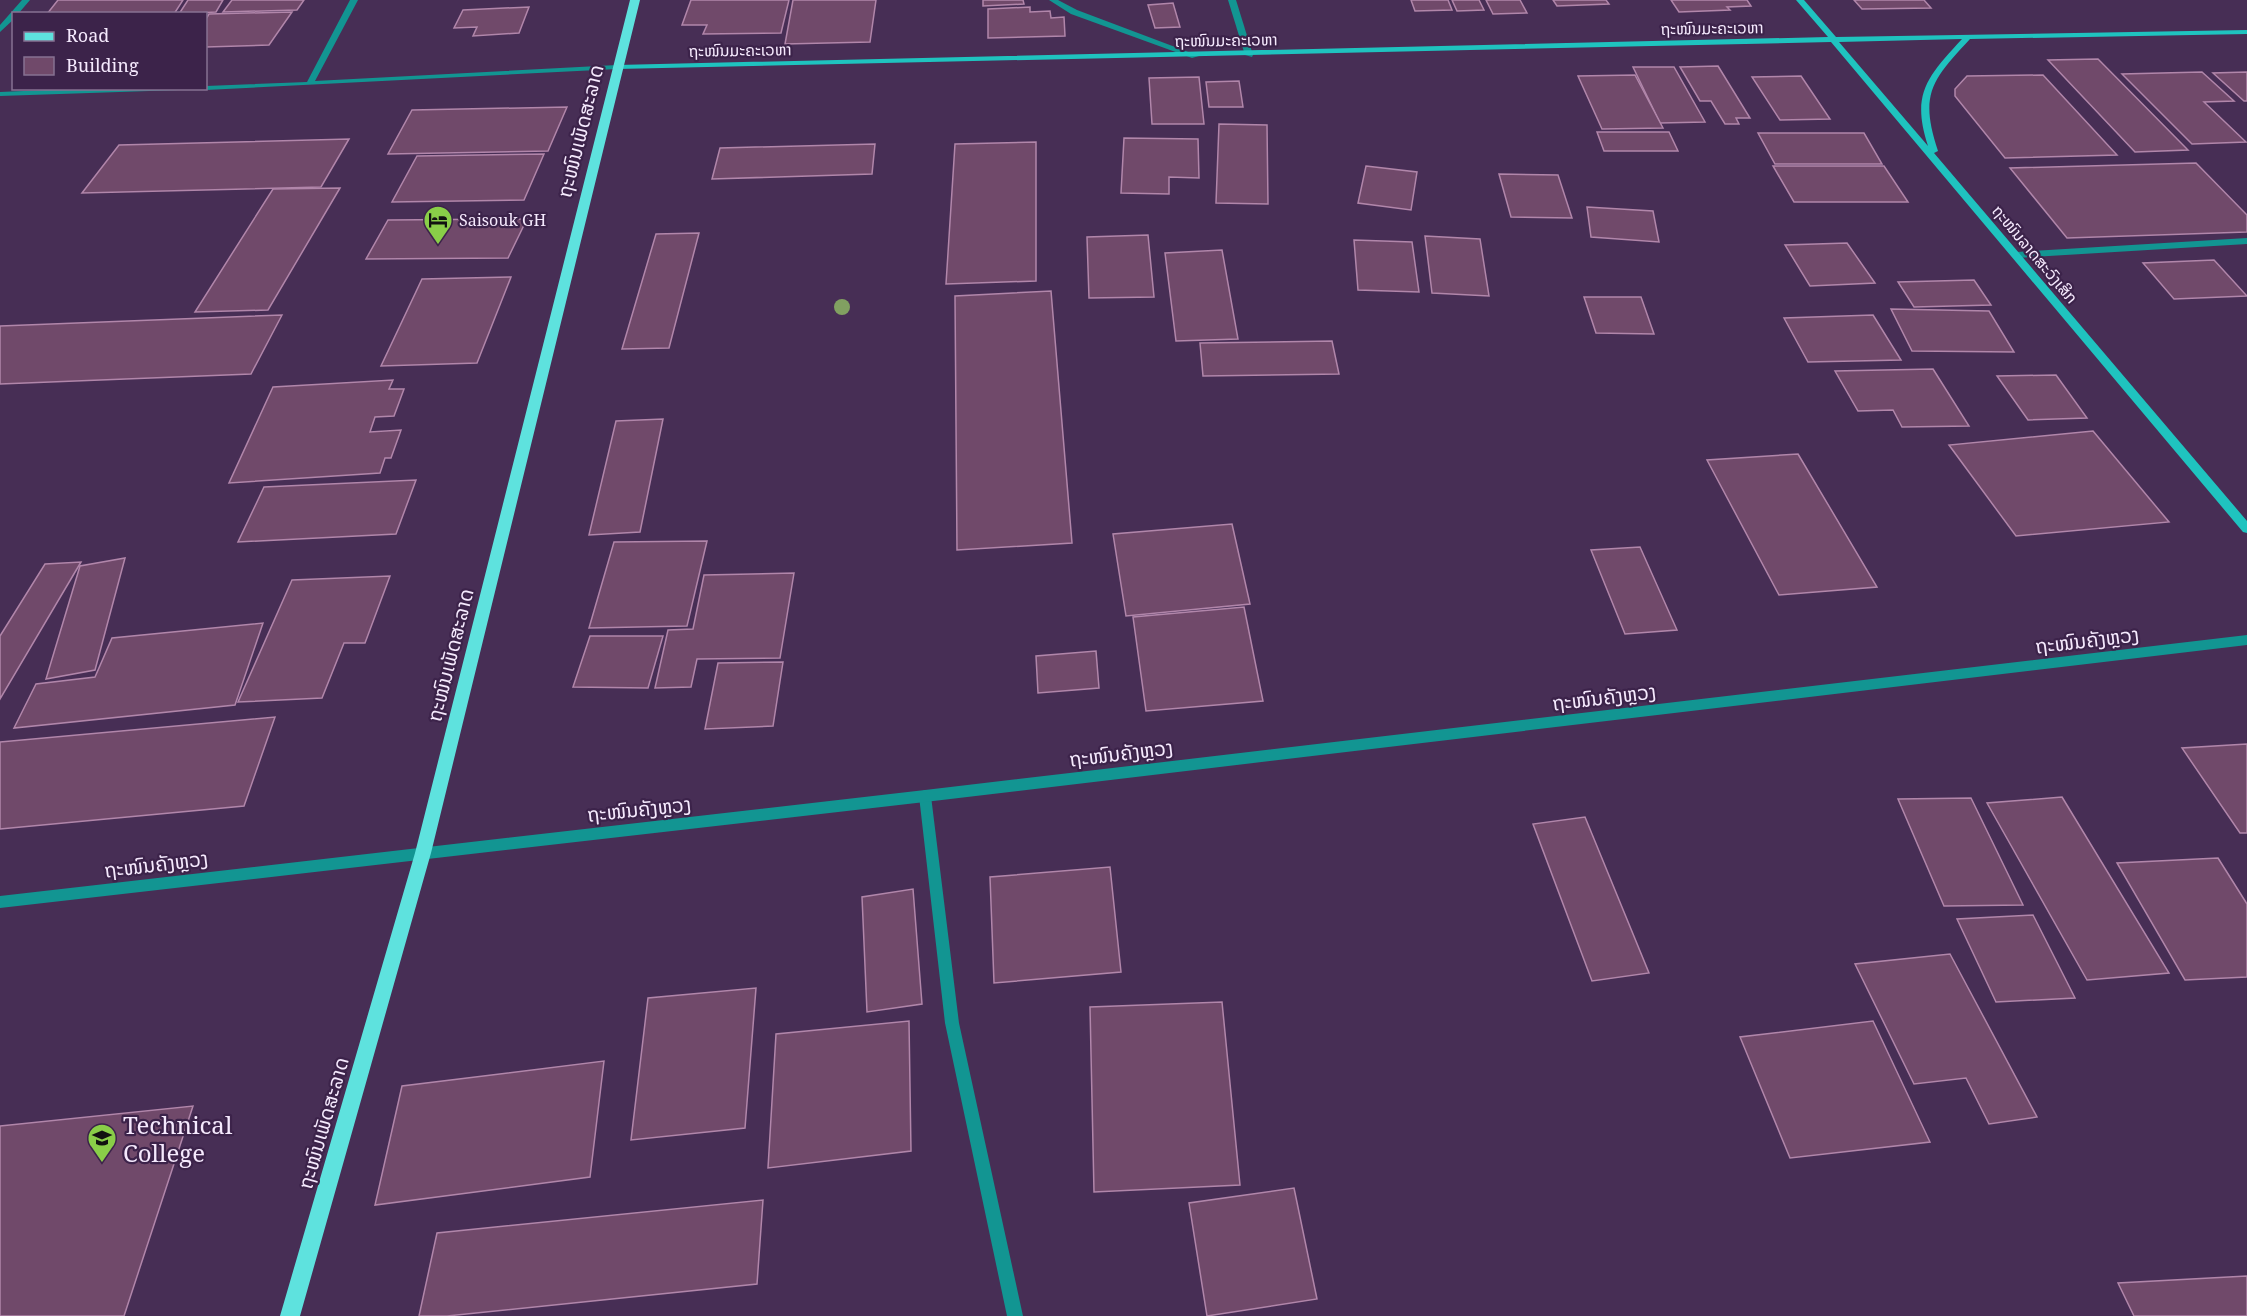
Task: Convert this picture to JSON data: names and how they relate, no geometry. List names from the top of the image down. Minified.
{"streets":{"main road":["ຖະໜົນເພັດສະລາດ"],"street":["ຖະໜົນມະຄະເວຫາ","ຖະໜົນລາດສະວົງເສິກ","ຖະໜົນຄັງຫຼວງ"]},"crossings":[["ຖະໜົນມະຄະເວຫາ","ຖະໜົນເພັດສະລາດ"],["ຖະໜົນມະຄະເວຫາ","ຖະໜົນລາດສະວົງເສິກ"],["ຖະໜົນເພັດສະລາດ","ຖະໜົນຄັງຫຼວງ"]],"places":{"hotel":["Saisouk GH"],"school or university":["Technical College"]},"legend":["Road","Building"]}
